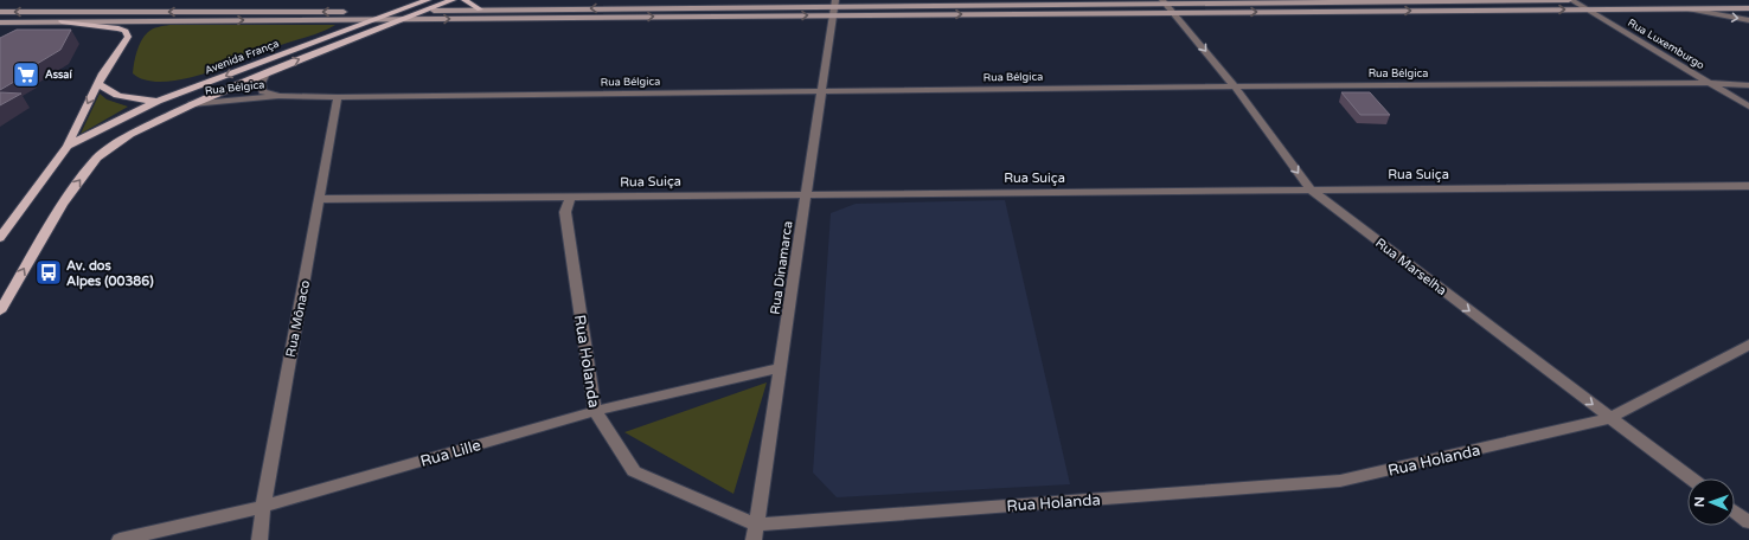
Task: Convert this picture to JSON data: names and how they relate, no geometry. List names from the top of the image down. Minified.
{"streets":{"main road":["Avenida França"],"street":["Rua Luxemburgo","Rua Bélgica","Rua Suiça","Rua Marselha","Rua Dinamarca","Rua Mônaco","Rua Holanda","Rua Lille"]},"crossings":[["Rua Luxemburgo","Rua Bélgica"],["Avenida França","Rua Bélgica"],["Rua Bélgica","Rua Marselha"],["Rua Bélgica","Rua Dinamarca"],["Rua Bélgica","Rua Mônaco"],["Rua Suiça","Rua Marselha"],["Rua Suiça","Rua Dinamarca"],["Rua Suiça","Rua Mônaco"],["Rua Suiça","Rua Holanda"],["Rua Marselha","Rua Holanda"],["Rua Dinamarca","Rua Holanda"],["Rua Dinamarca","Rua Lille"],["Rua Mônaco","Rua Lille"],["Rua Holanda","Rua Lille"]],"one_way":["Rua Marselha"],"places":{"supermarket":["Assaí"],"bus stop":["Av. dos Alpes (00386)"]},"north":"left"}
